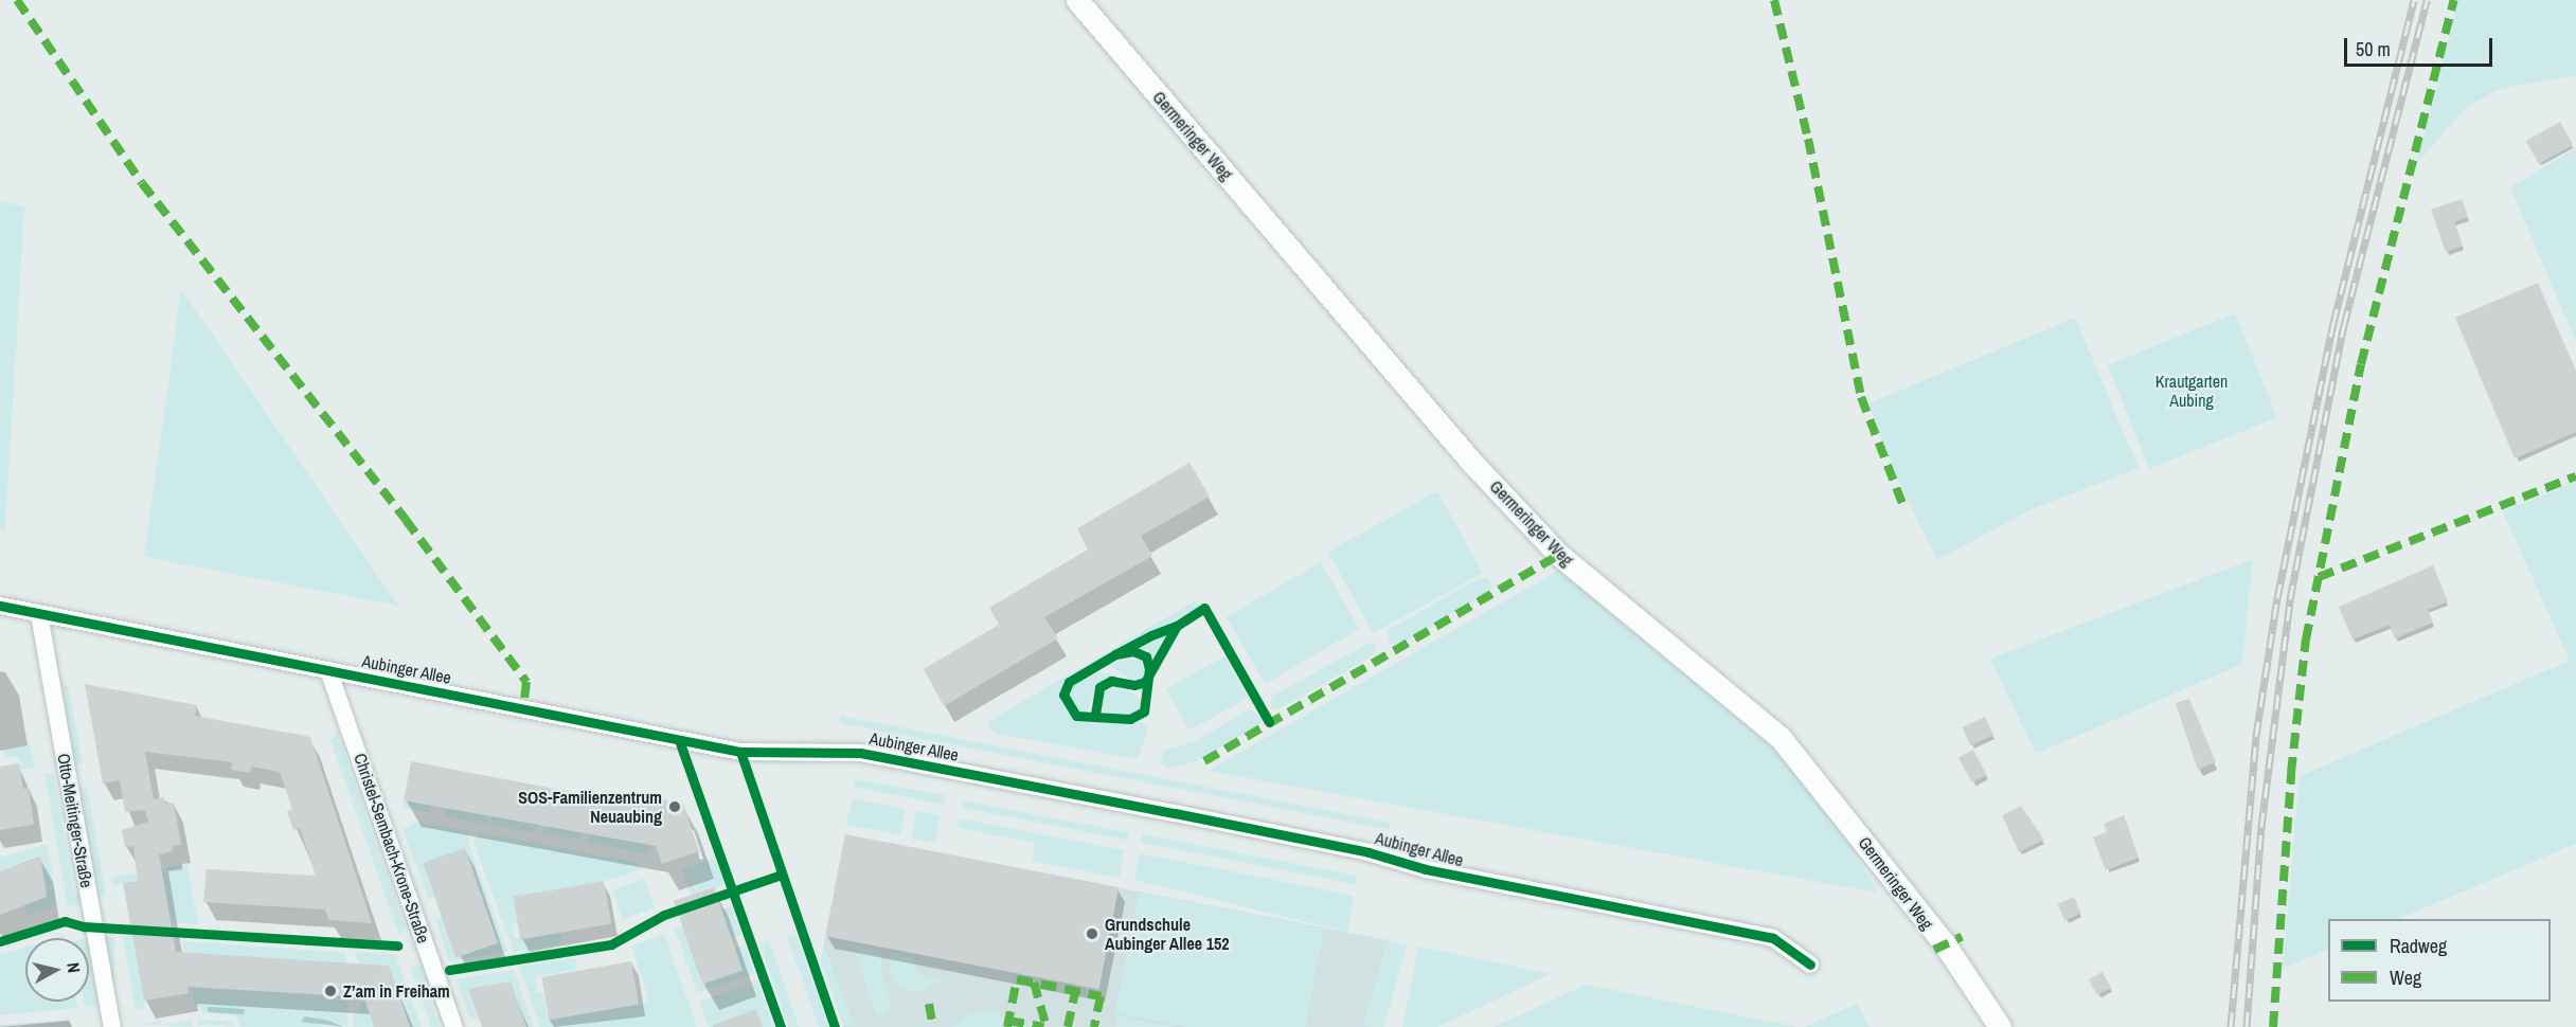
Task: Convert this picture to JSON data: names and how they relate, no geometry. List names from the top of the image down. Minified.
{"streets":{"street":["Germeringer Weg","Aubinger Allee","Otto-Meitinger-Straße","Christel-Sembach-Krone-Straße"]},"crossings":[["Aubinger Allee","Otto-Meitinger-Straße"],["Aubinger Allee","Christel-Sembach-Krone-Straße"]],"parks":["Krautgarten Aubing"],"places":["SOS-Familienzentrum Neuaubing","Grundschule Aubinger Allee 152","Z’am in Freiham"],"legend":["Radweg","Weg"],"scale_bar":"50 m","north":"right"}
